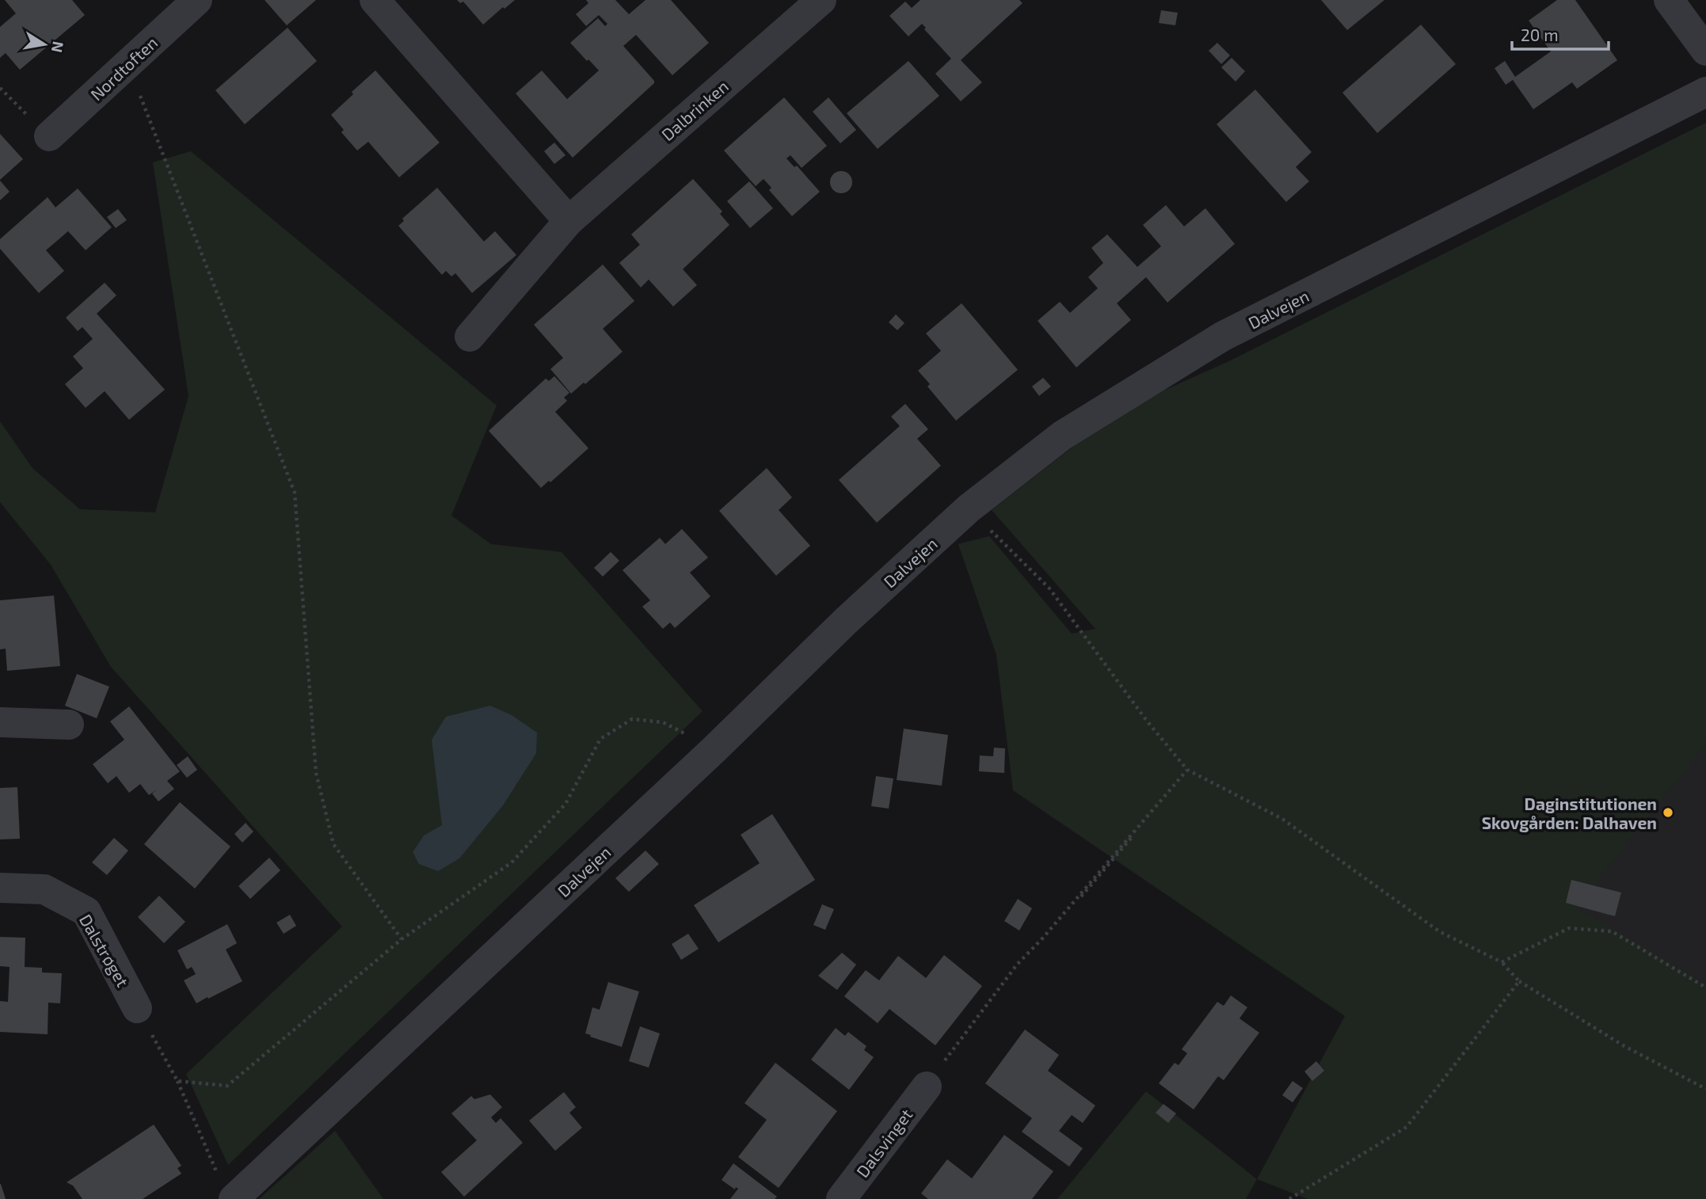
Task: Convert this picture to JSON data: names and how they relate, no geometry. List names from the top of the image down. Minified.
{"streets":{"street":["Nordtoften","Dalbrinken","Dalvejen","Dalstrøget","Dalsvinget"]},"places":["Daginstitutionen Skovgården: Dalhaven"],"scale_bar":"20 m","north":"right"}
